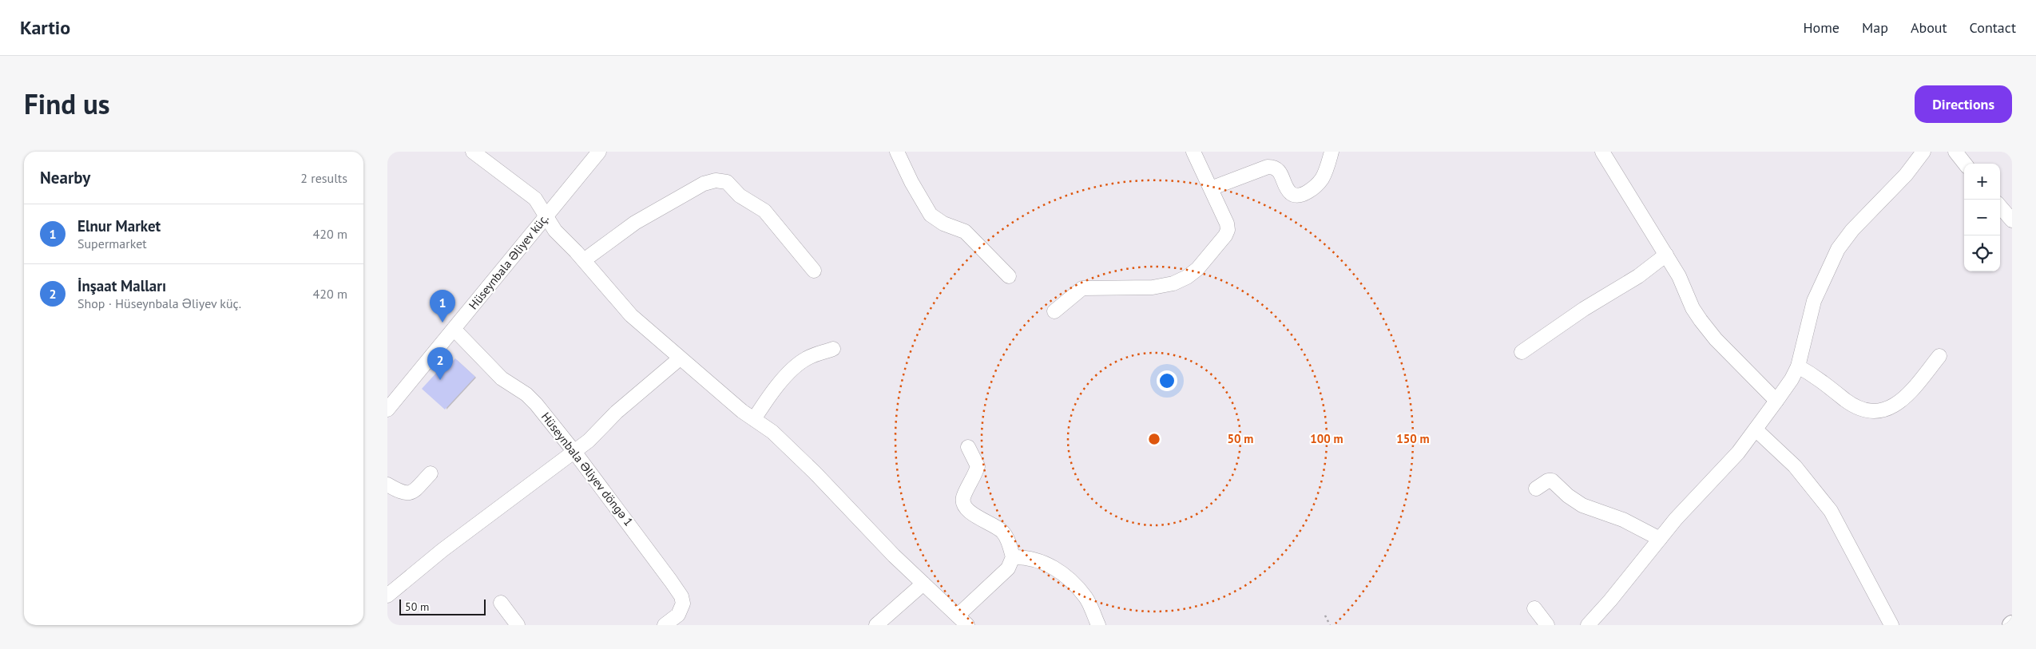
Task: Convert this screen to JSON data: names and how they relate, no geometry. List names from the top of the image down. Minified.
{"streets":{"street":["Hüseynbala Əliyev küç.","Hüseynbala Əliyev döngə 1"]},"crossings":[["Hüseynbala Əliyev küç.","Hüseynbala Əliyev döngə 1"]],"scale_bar":"50 m","page":{"header":"Kartio","nav":["Home","Map","About","Contact"],"title":"Find us","buttons":"Directions","heading":["Nearby","2 results"],"map_buttons":["+","−"],"list":[{"mark":"1","name":"Elnur Market","note":"Supermarket","value":"420 m"},{"mark":"2","name":"İnşaat Malları","note":"Shop · Hüseynbala Əliyev küç.","value":"420 m"}],"pins":["1","2"],"scale":"50 m"},"rings":["50 m","100 m","150 m"]}
